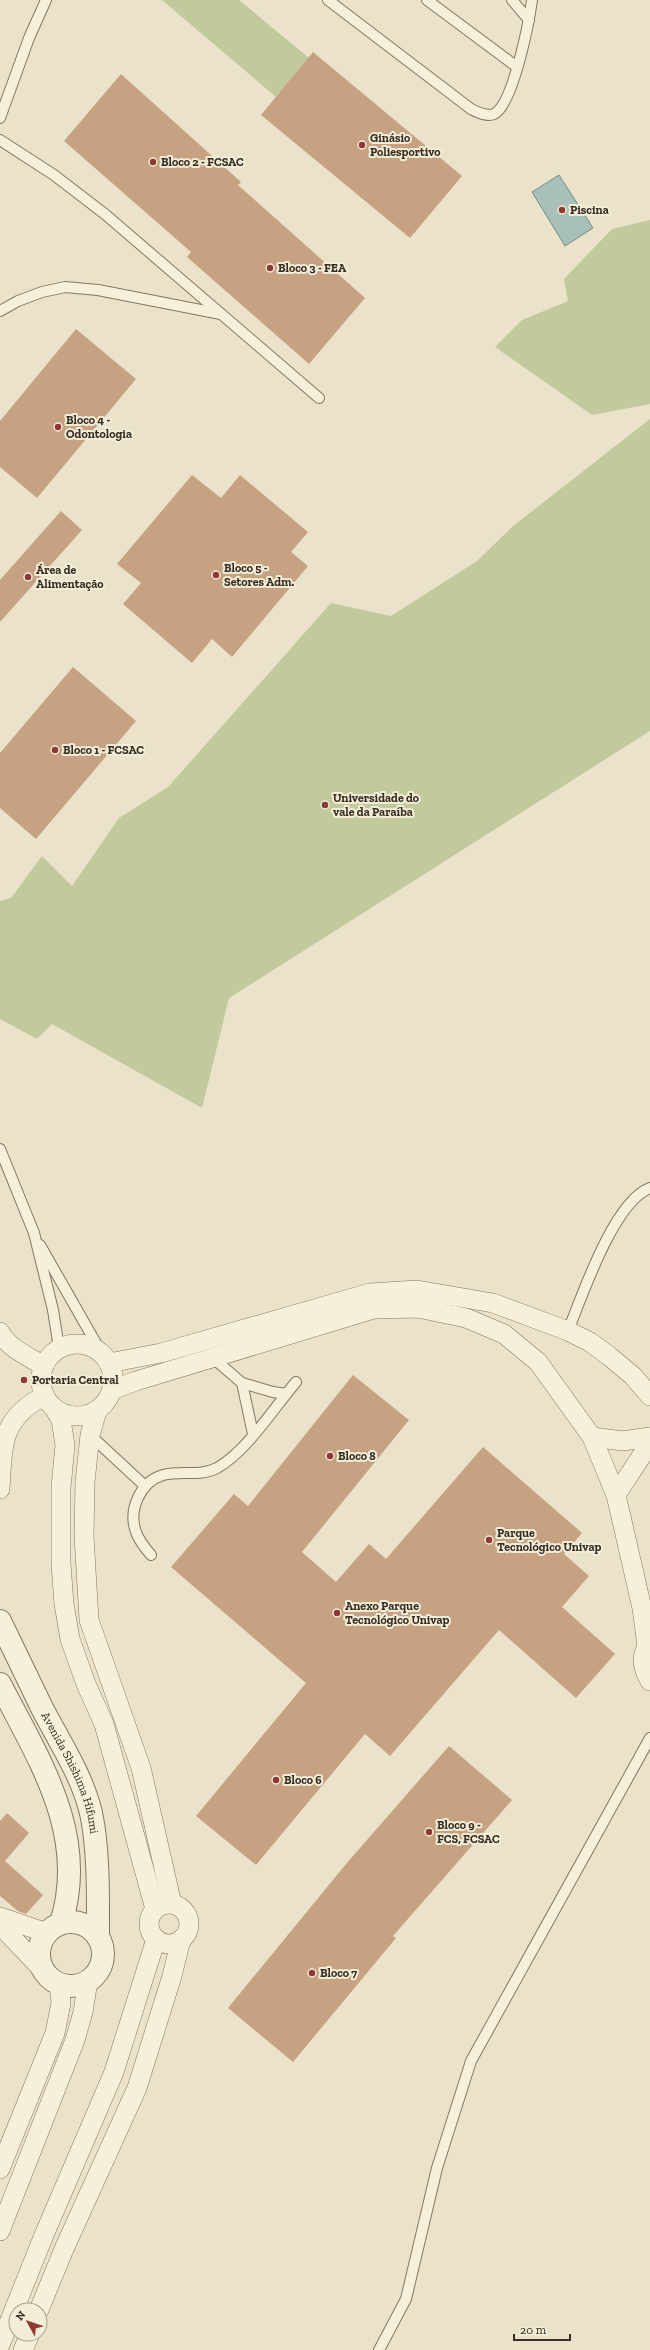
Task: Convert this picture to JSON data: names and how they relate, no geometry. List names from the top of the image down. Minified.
{"streets":{"street":["Avenida Shishima Hifumi"]},"places":["Ginásio Poliesportivo","Bloco 2 - FCSAC","Piscina","Bloco 3 - FEA","Bloco 4 - Odontologia","Bloco 5 - Setores Adm.","Área de Alimentação","Bloco 1 - FCSAC","Universidade do vale da Paraíba","Portaria Central","Bloco 8","Parque Tecnológico Univap","Anexo Parque Tecnológico Univap","Bloco 6","Bloco 9 - FCS, FCSAC","Bloco 7"],"scale_bar":"20 m","north":"top left"}
